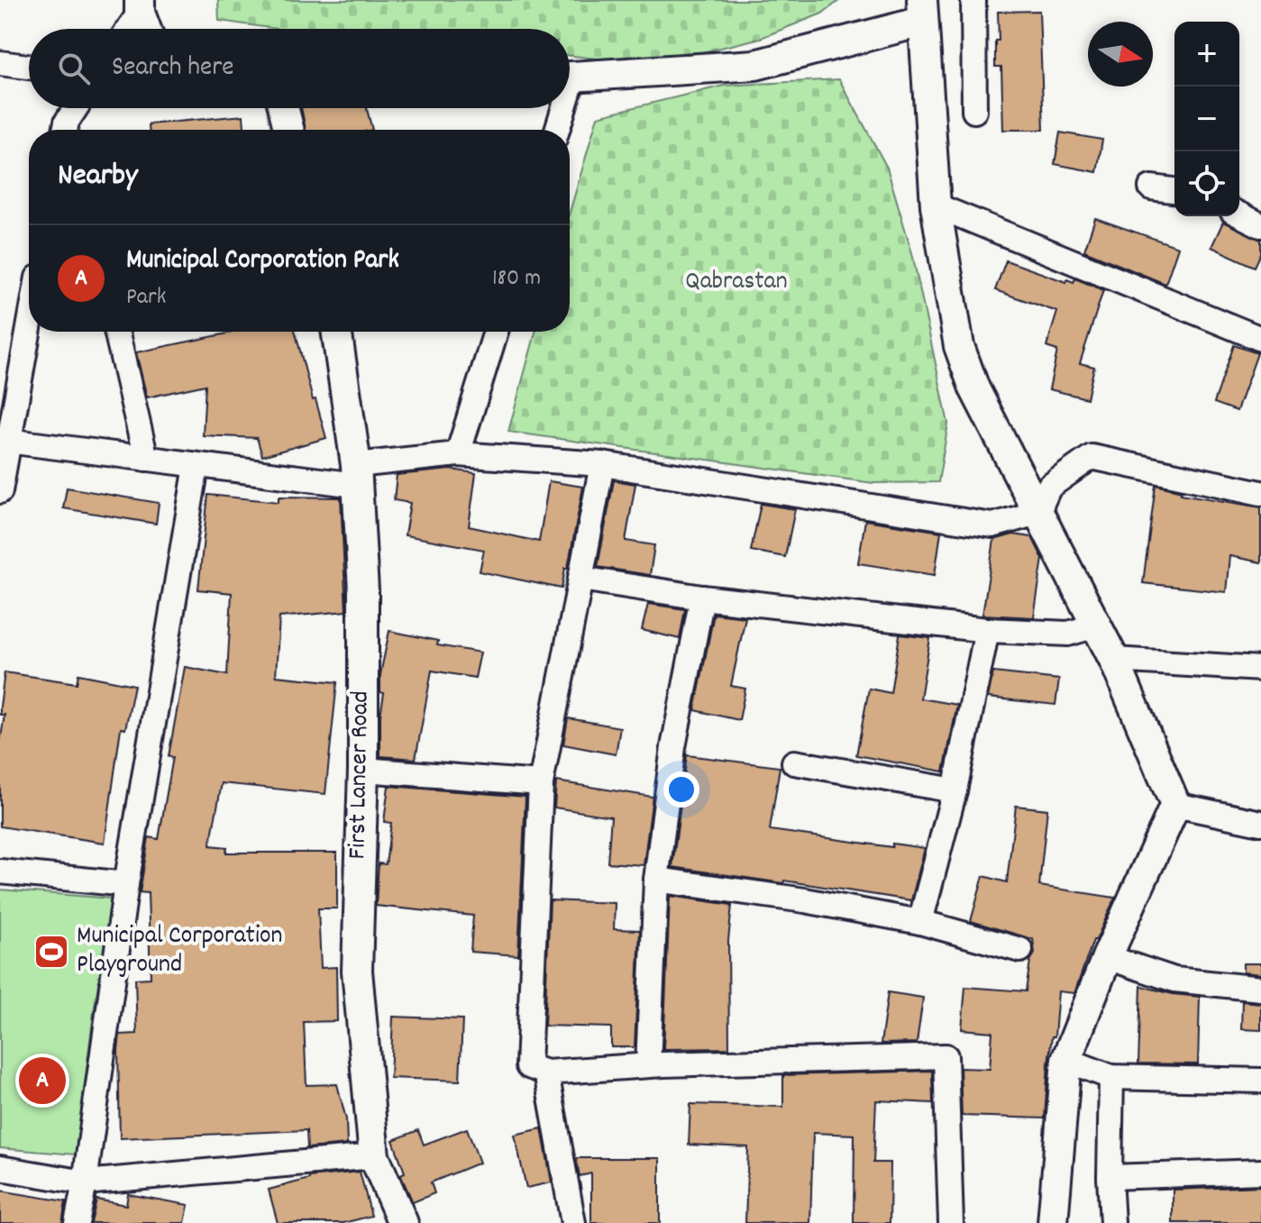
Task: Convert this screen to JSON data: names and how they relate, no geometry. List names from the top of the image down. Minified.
{"streets":{"street":["First Lancer Road"]},"parks":["Qabrastan"],"places":{"sports":["Municipal Corporation Playground"]},"north":"right","page":{"map_buttons":["+","−"],"search":"Search here","heading":"Nearby","list":[{"mark":"A","name":"Municipal Corporation Park","note":"Park","value":"180 m"}],"pins":"A"}}
